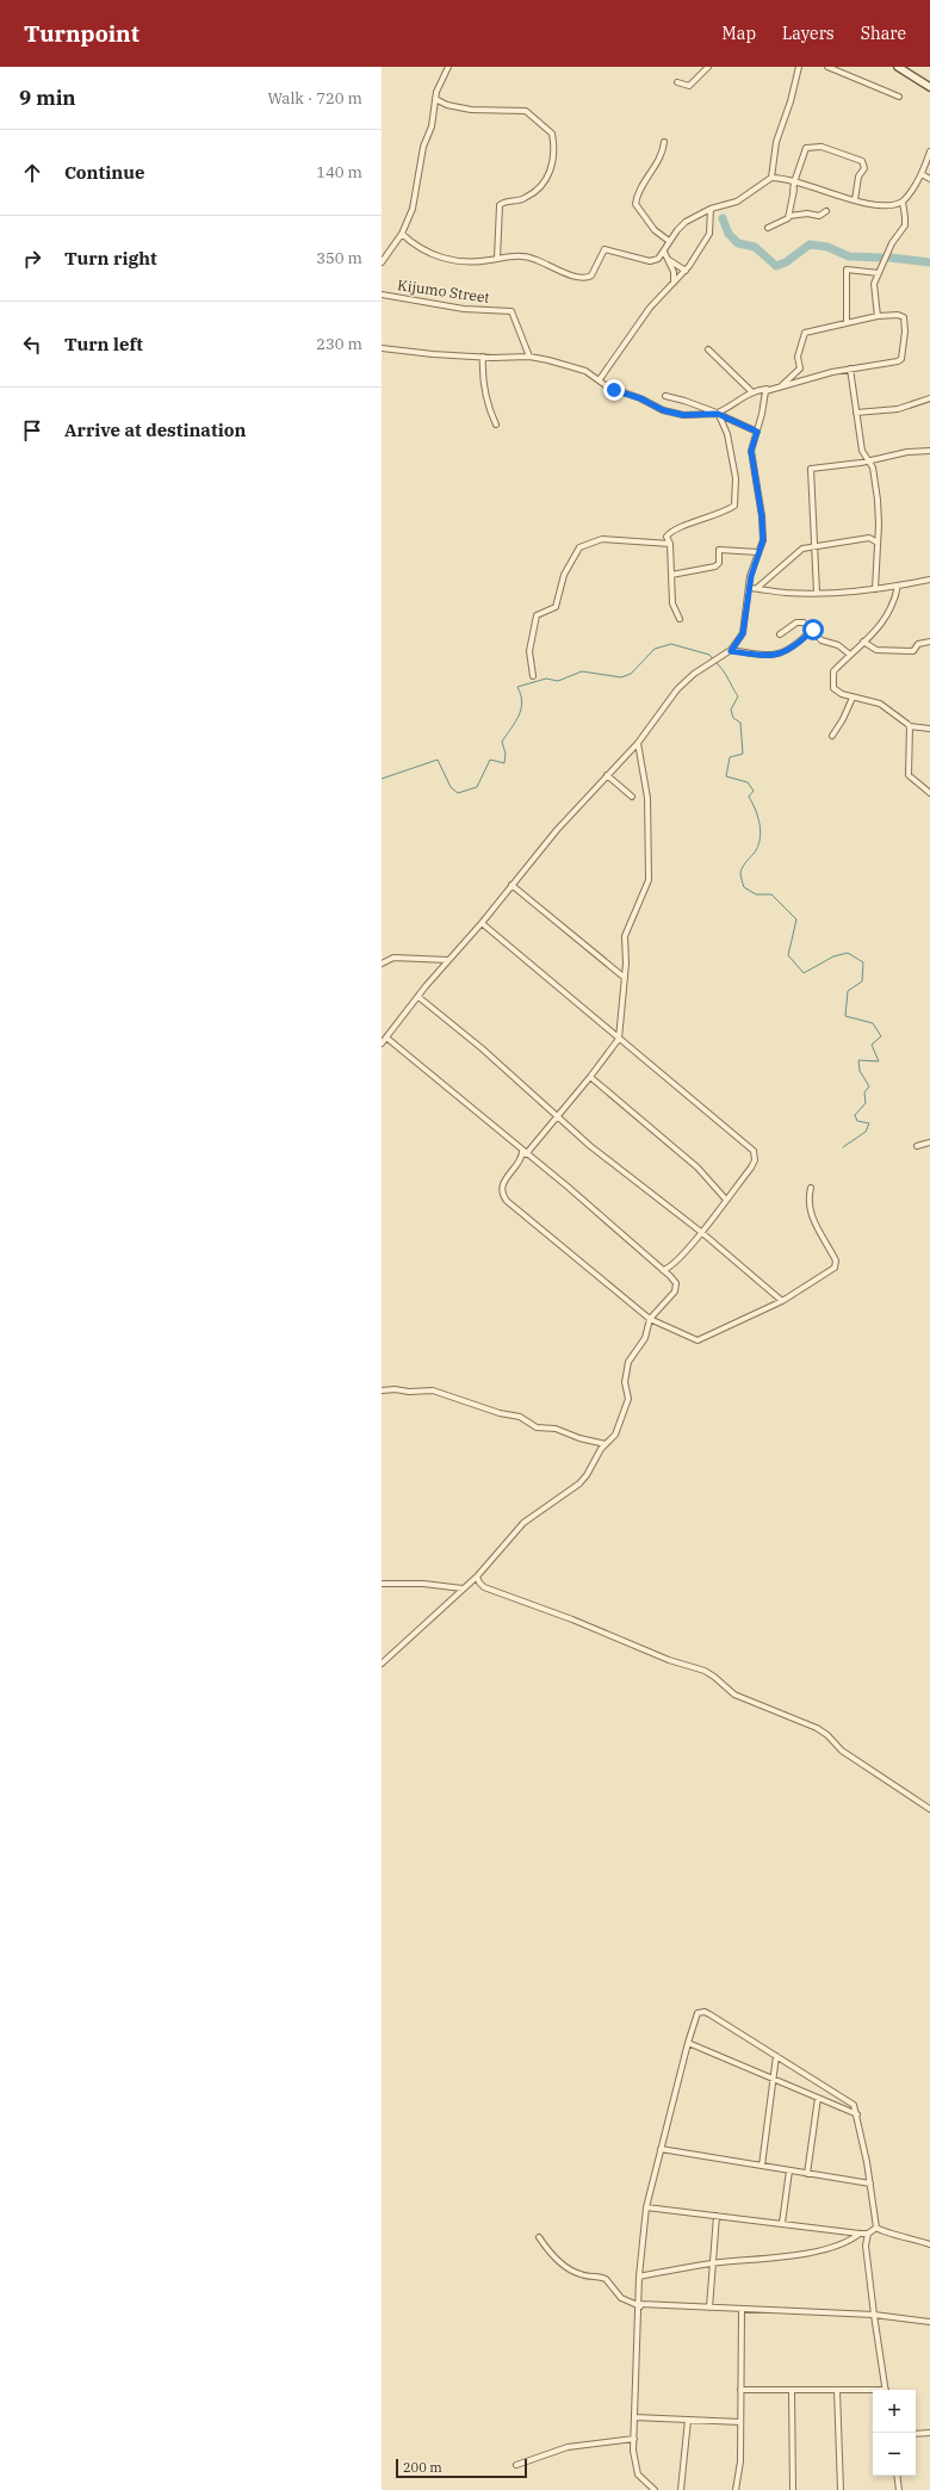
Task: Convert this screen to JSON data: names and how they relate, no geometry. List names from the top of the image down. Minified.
{"streets":{"street":["Kijumo Street"]},"scale_bar":"200 m","page":{"header":"Turnpoint","nav":["Map","Layers","Share"],"heading":["9 min","Walk · 720 m"],"list":[["Continue","140 m"],["Turn right","350 m"],["Turn left","230 m"],"Arrive at destination"],"map_buttons":["+","−"],"scale":"200 m"}}
